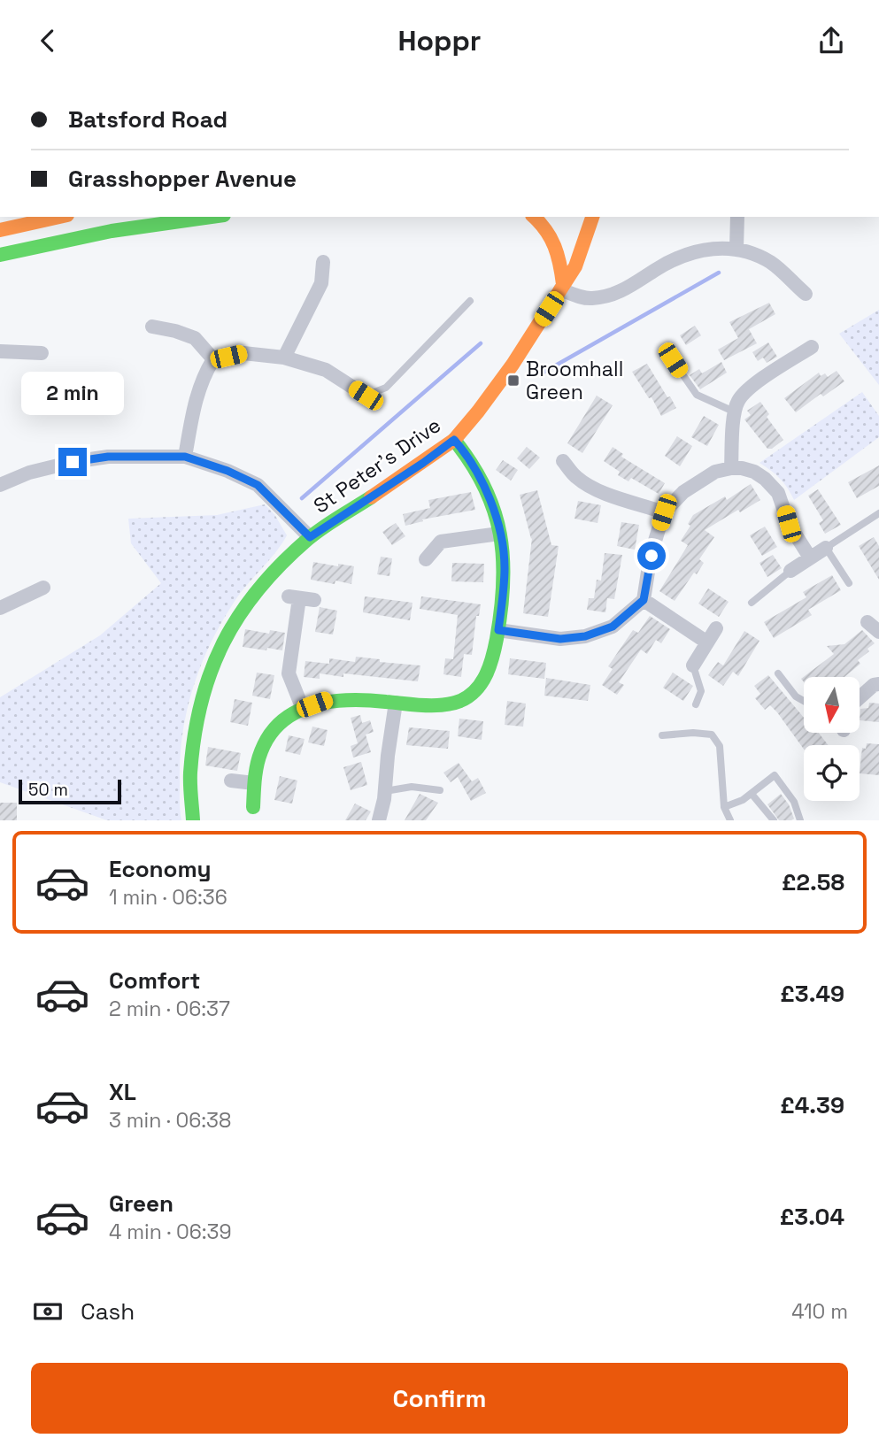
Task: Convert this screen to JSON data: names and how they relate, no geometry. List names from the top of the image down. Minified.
{"streets":{"main road":["St Peter's Drive"]},"places":{"transit":["Broomhall Green"]},"scale_bar":"50 m","north":"bottom","page":{"header":"Hoppr","banner":["Batsford Road","Grasshopper Avenue"],"bubble":"2 min","scale":"50 m","list":[{"name":"Economy","note":"1 min · 06:36","value":"£2.58"},{"name":"Comfort","note":"2 min · 06:37","value":"£3.49"},{"name":"XL","note":"3 min · 06:38","value":"£4.39"},{"name":"Green","note":"4 min · 06:39","value":"£3.04"}],"pay":["Cash","410 m"],"buttons":"Confirm"}}
